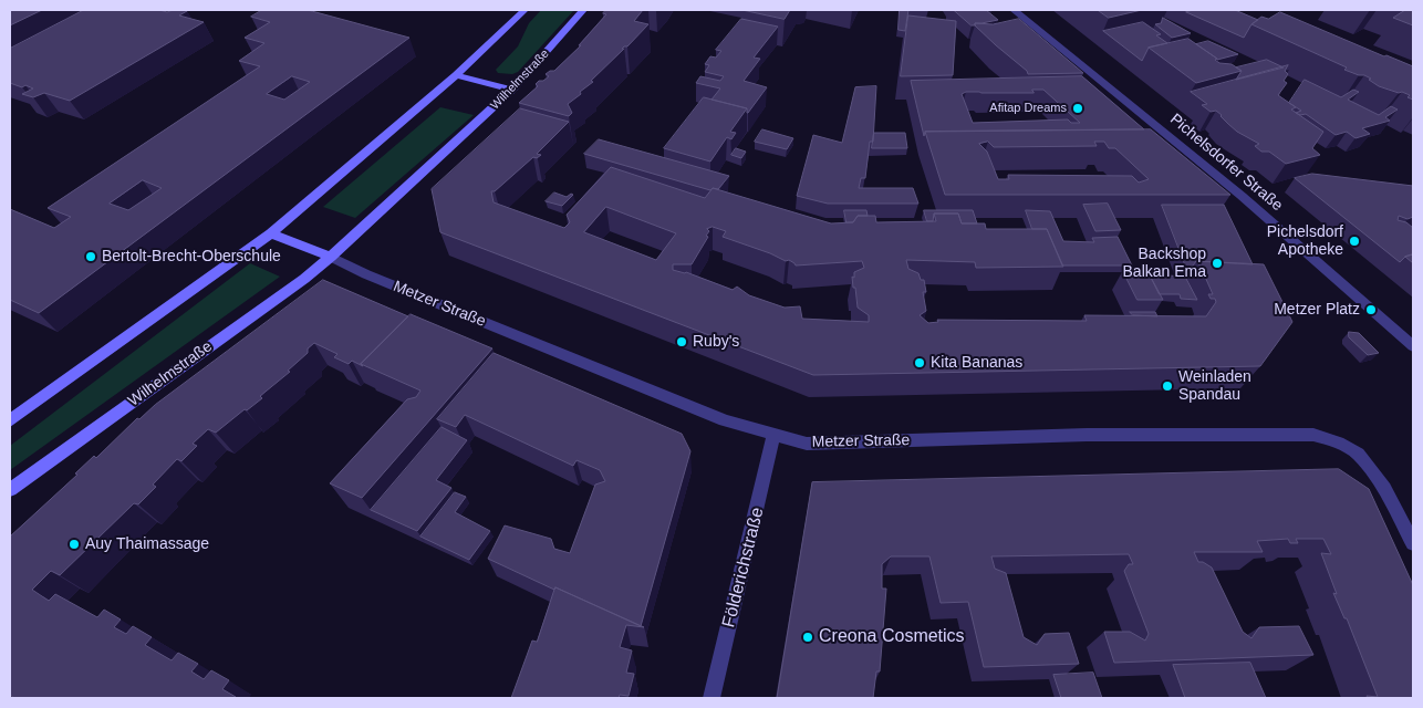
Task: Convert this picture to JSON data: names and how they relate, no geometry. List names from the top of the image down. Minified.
{"streets":{"main road":["Wilhelmstraße"],"street":["Pichelsdorfer Straße","Metzer Straße","Földerichstraße"]},"crossings":[["Wilhelmstraße","Metzer Straße"],["Metzer Straße","Földerichstraße"]],"places":["Afitap Dreams","Pichelsdorf Apotheke","Bertolt-Brecht-Oberschule","Backshop Balkan Ema","Metzer Platz","Ruby's","Kita Bananas","Weinladen Spandau","Auy Thaimassage","Creona Cosmetics"]}
